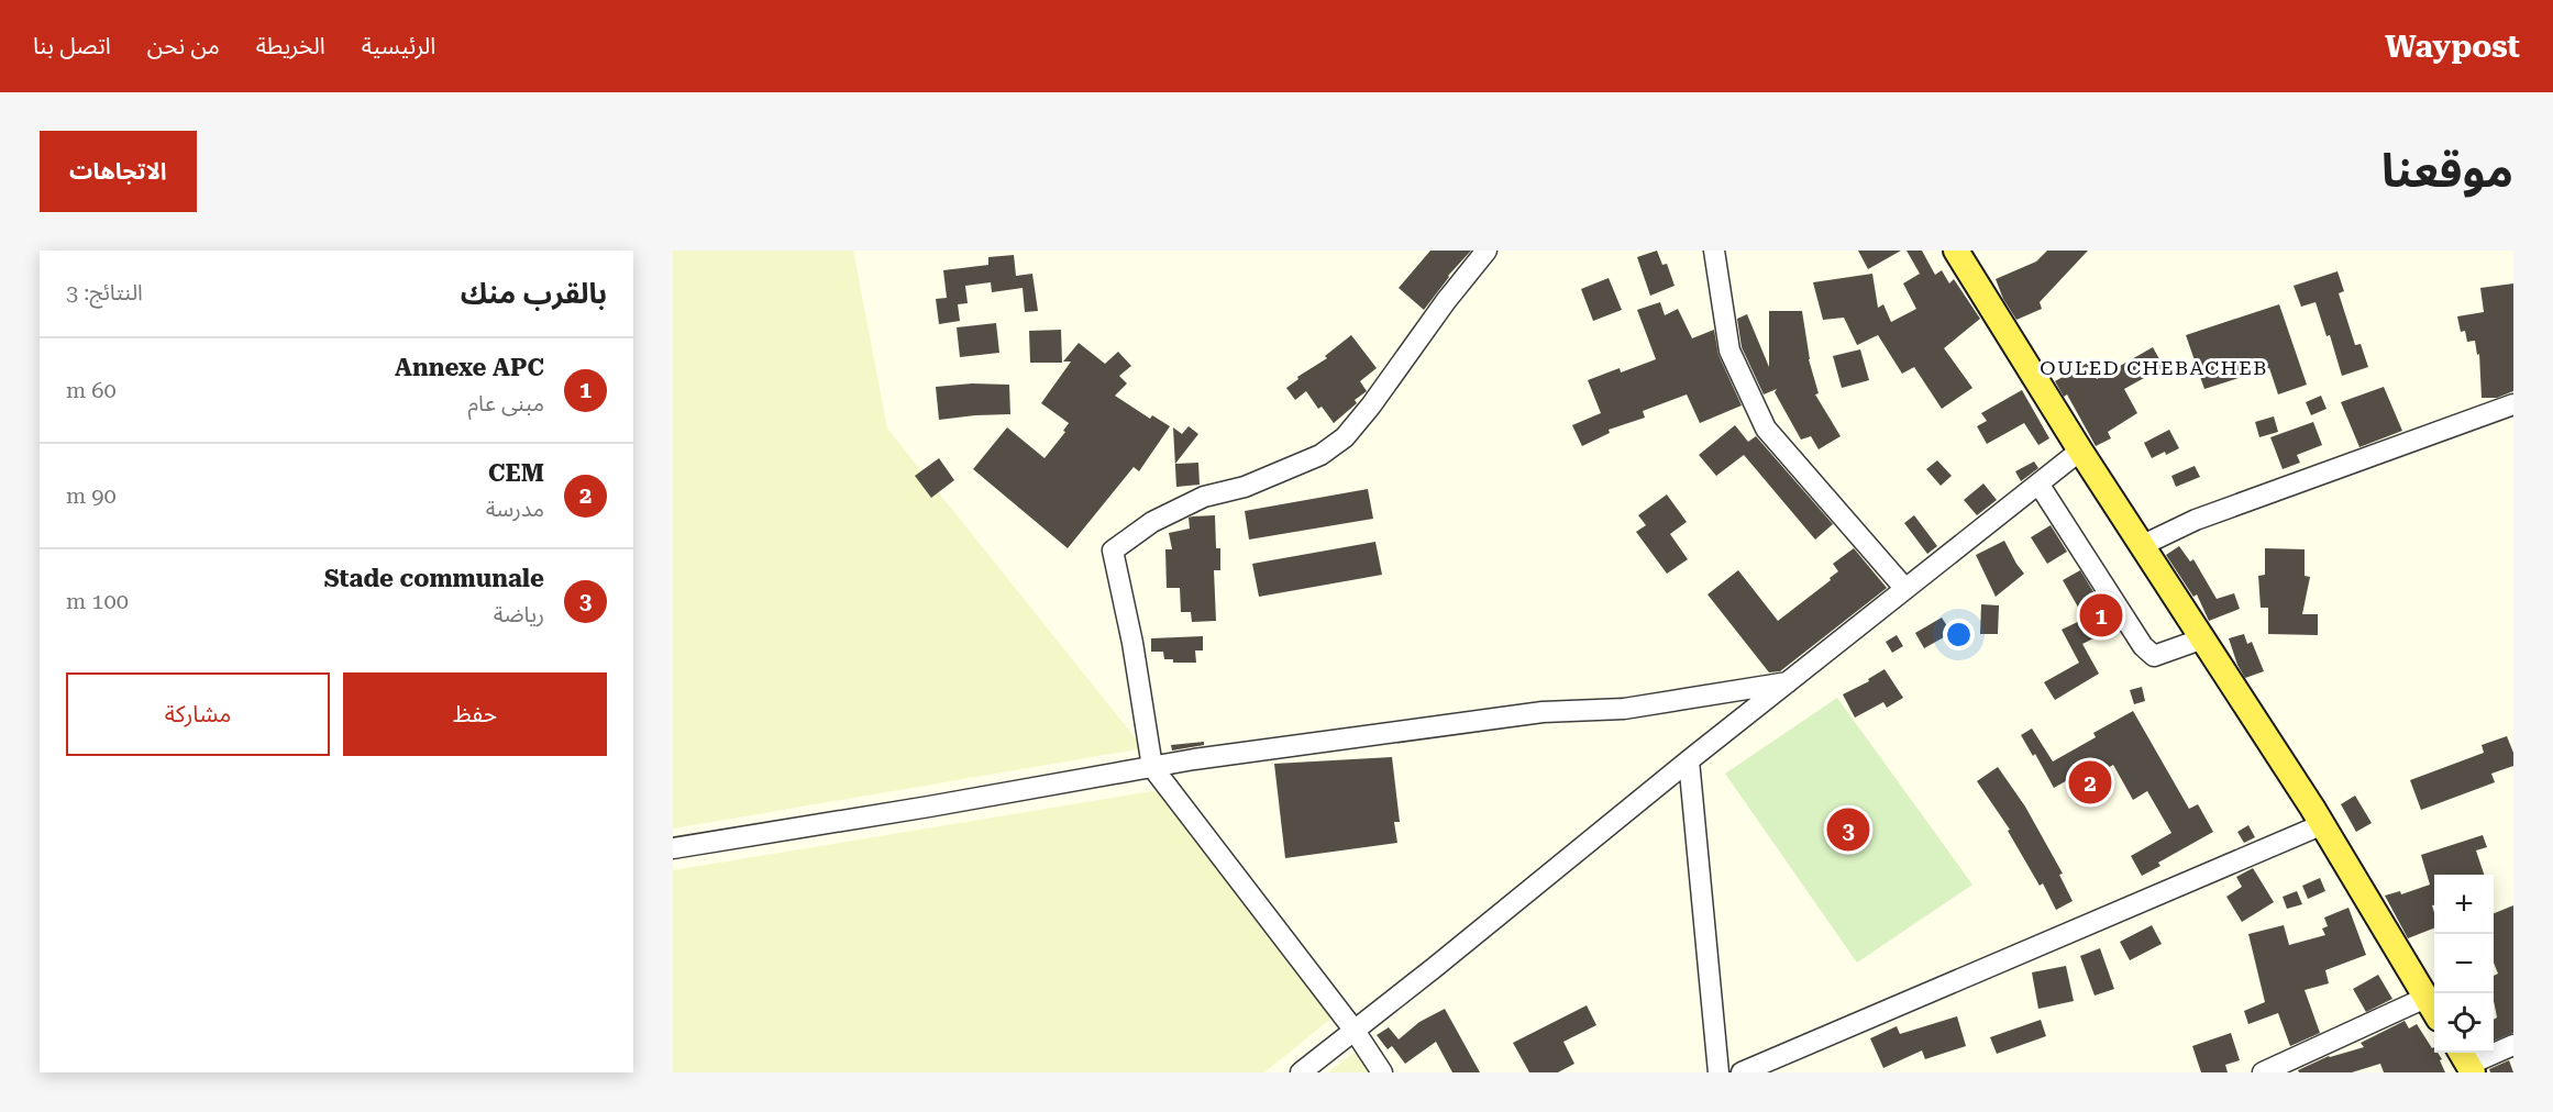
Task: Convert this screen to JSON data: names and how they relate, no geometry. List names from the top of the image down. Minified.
{"districts":["OULED CHEBACHEB"],"page":{"header":"Waypost","nav":["الرئيسية","الخريطة","من نحن","اتصل بنا"],"title":"موقعنا","buttons":["الاتجاهات",["حفظ","مشاركة"]],"heading":["بالقرب منك","النتائج: 3"],"list":[{"mark":"1","name":"Annexe APC","note":"مبنى عام","value":"60 m"},{"mark":"2","name":"CEM","note":"مدرسة","value":"90 m"},{"mark":"3","name":"Stade communale","note":"رياضة","value":"100 m"}],"pins":["1","2","3"],"map_buttons":["+","−"]}}
